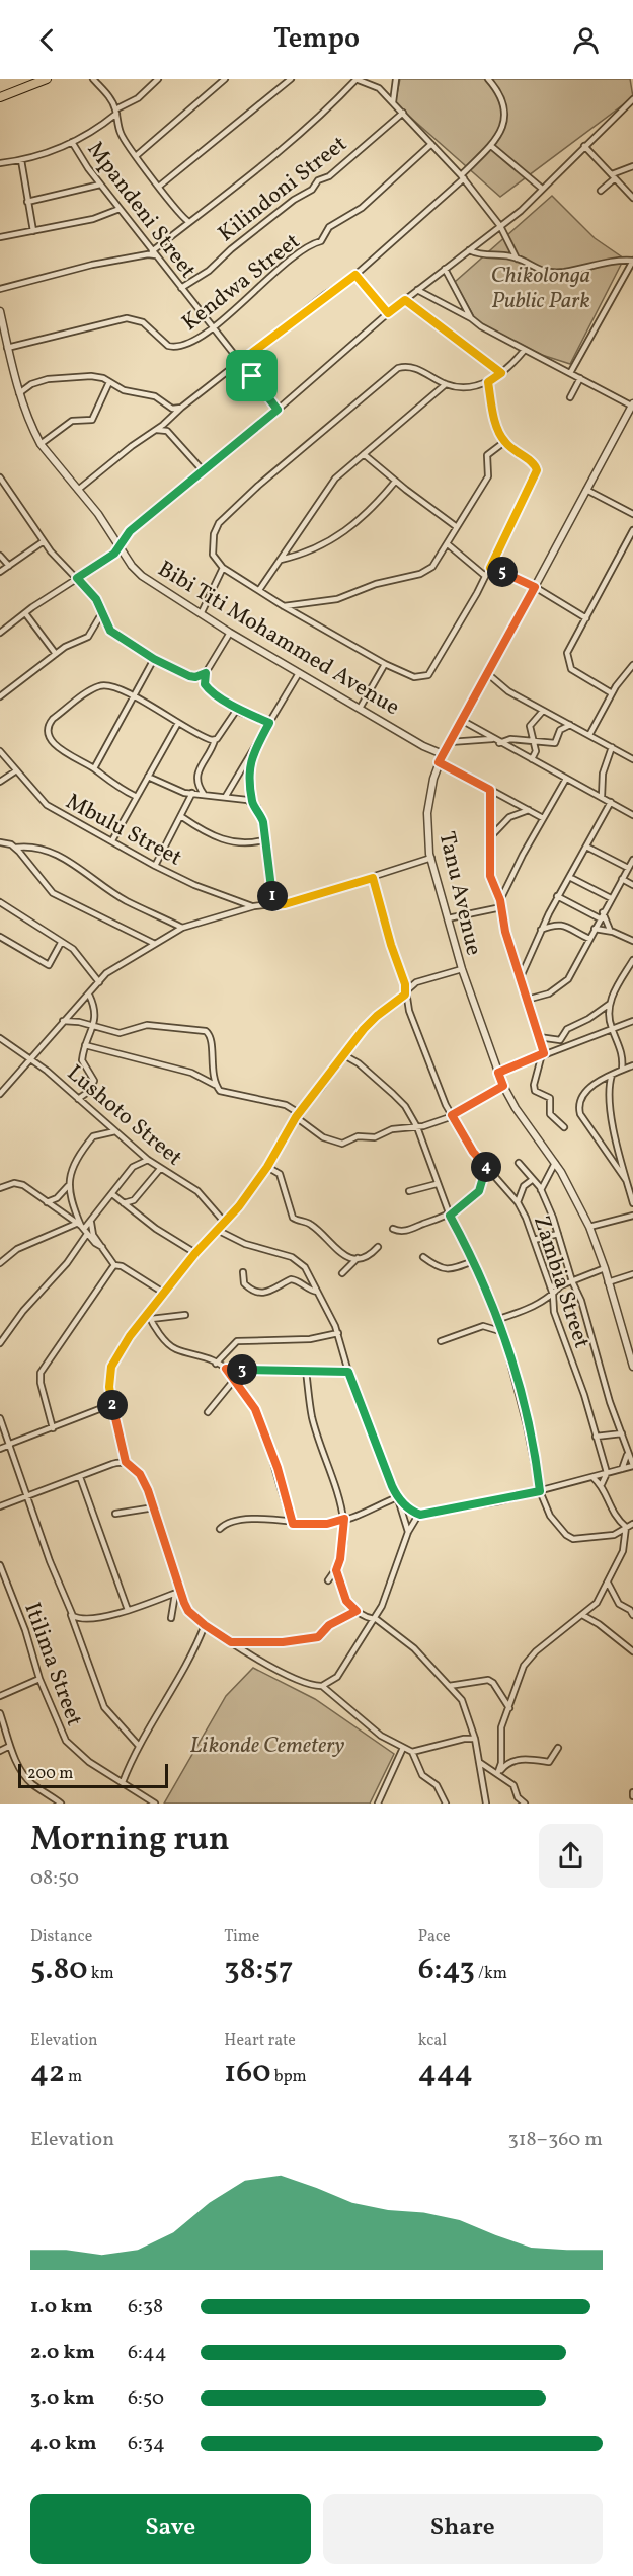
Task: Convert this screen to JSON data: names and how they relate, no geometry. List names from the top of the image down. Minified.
{"streets":{"street":["Kilindoni Street","Mpandeni Street","Kendwa Street","Bibi Titi Mohammed Avenue","Mbulu Street","Tanu Avenue","Lushoto Street","Zambia Street","Itilima Street"]},"crossings":[["Kilindoni Street","Mpandeni Street"],["Mpandeni Street","Kendwa Street"],["Kendwa Street","Bibi Titi Mohammed Avenue"],["Bibi Titi Mohammed Avenue","Tanu Avenue"]],"parks":["Chikolonga Public Park","Likonde Cemetery"],"scale_bar":"200 m","page":{"header":"Tempo","pins":["5","1","4","3","2"],"scale":"200 m","heading":["Morning run","08:50"],"stats":[["Distance","5.80 km"],["Time","38:57"],["Pace","6:43 /km"],["Elevation","42 m"],["Heart rate","160 bpm"],["kcal","444"]],"chart":["Elevation","318–360 m"],"list":[{"name":"1.0 km","note":"6:38"},{"name":"2.0 km","note":"6:44"},{"name":"3.0 km","note":"6:50"},{"name":"4.0 km","note":"6:34"}],"buttons":["Save","Share"]}}
